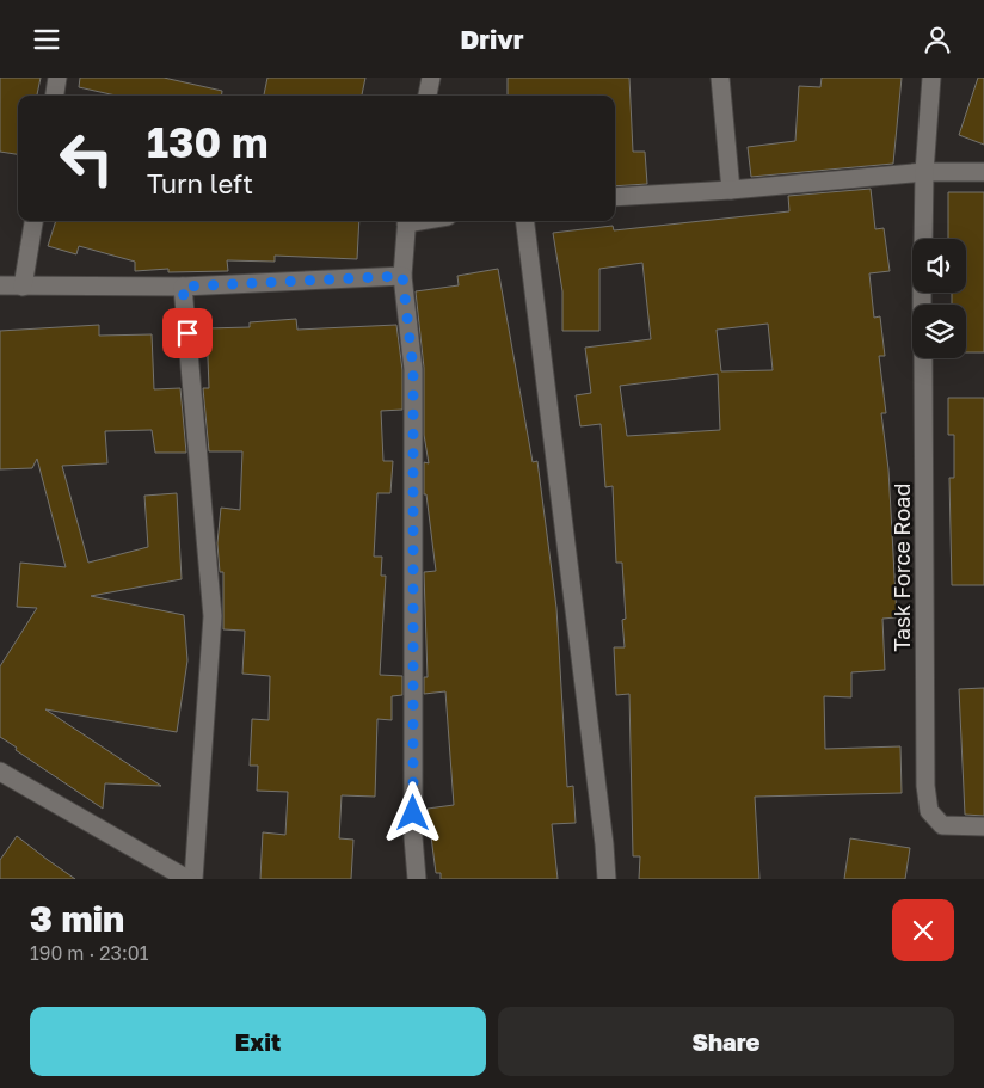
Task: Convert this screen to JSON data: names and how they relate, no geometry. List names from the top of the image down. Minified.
{"streets":{"street":["Task Force Road"]},"page":{"header":"Drivr","turn":["130 m","Turn left"],"heading":["3 min","190 m · 23:01"],"buttons":["Exit","Share"]}}
